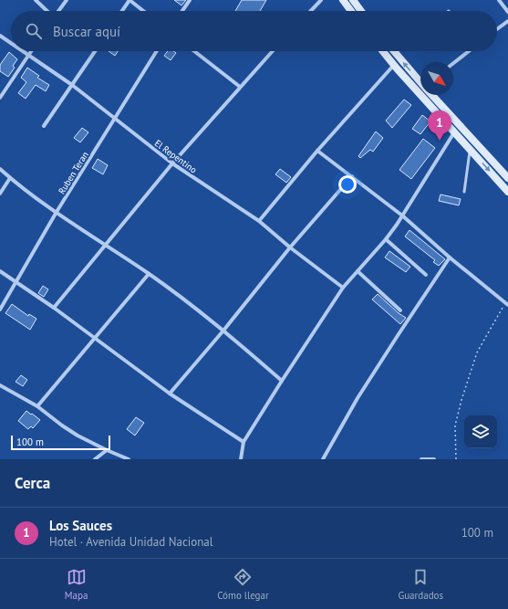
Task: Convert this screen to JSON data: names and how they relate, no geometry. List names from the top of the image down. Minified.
{"streets":{"street":["El Repentino","Ruben Teran"]},"crossings":[["El Repentino","Ruben Teran"]],"scale_bar":"100 m","north":"bottom right","page":{"search":"Buscar aquí","pins":"1","scale":"100 m","heading":"Cerca","list":[{"mark":"1","name":"Los Sauces","note":"Hotel · Avenida Unidad Nacional","value":"100 m"}],"nav":["Mapa","Cómo llegar","Guardados"]}}
